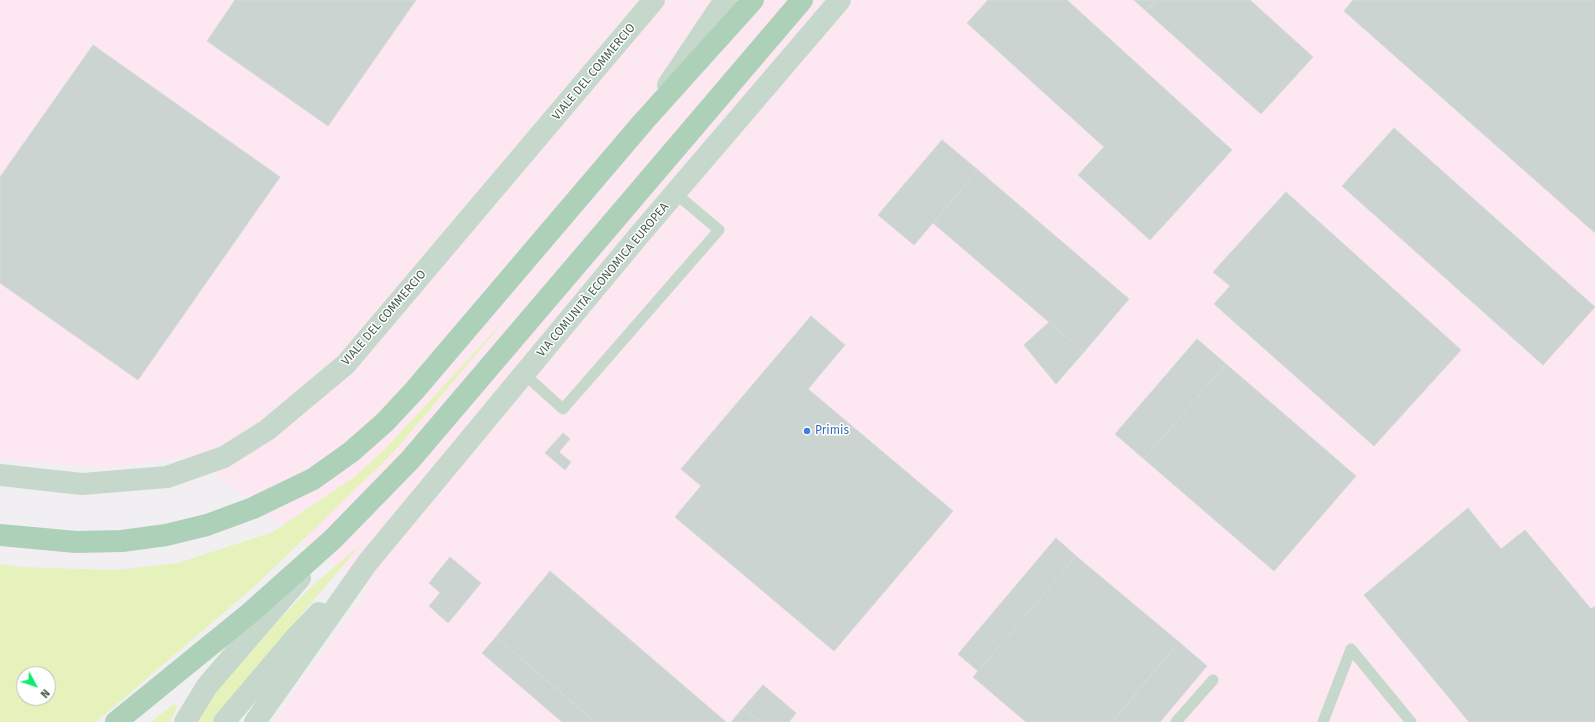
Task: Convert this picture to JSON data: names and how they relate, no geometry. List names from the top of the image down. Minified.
{"streets":{"street":["VIALE DEL COMMERCIO","VIA COMUNITÀ ECONOMICA EUROPEA"]},"places":["Primis"],"north":"bottom right"}
